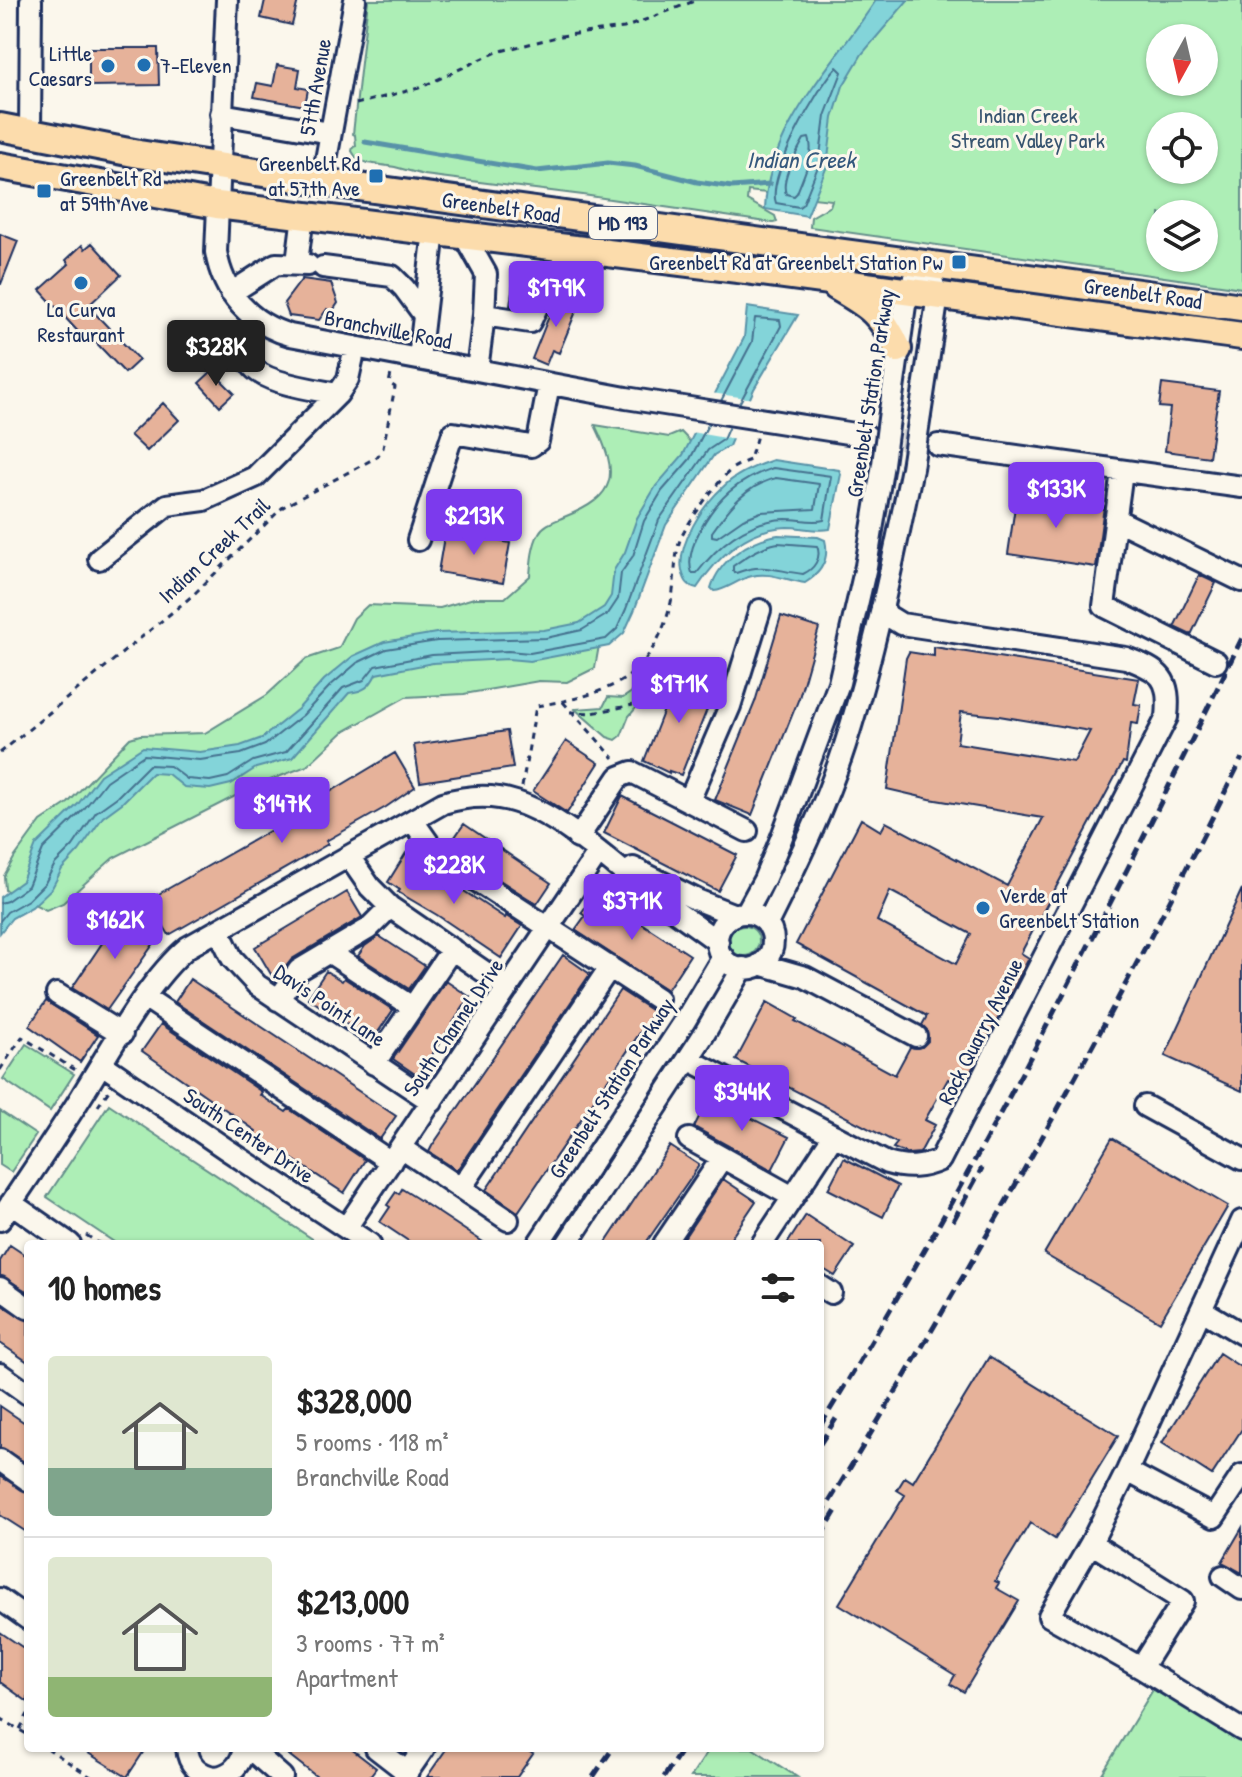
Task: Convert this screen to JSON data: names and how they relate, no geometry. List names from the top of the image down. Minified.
{"streets":{"main road":["Greenbelt Road","MD 193"],"street":["57th Avenue","Branchville Road","Greenbelt Station Parkway","Davis Point Lane","South Channel Drive","Rock Quarry Avenue","South Center Drive"],"path":["Indian Creek Trail"]},"crossings":[["57th Avenue","Greenbelt Road"],["Greenbelt Road","Branchville Road"],["Greenbelt Road","Greenbelt Station Parkway"],["Branchville Road","Indian Creek Trail"],["Davis Point Lane","South Channel Drive"],["South Channel Drive","South Center Drive"]],"water":["Indian Creek"],"parks":["Indian Creek Stream Valley Park"],"places":{"other":["7-Eleven","Little Caesars","La Curva Restaurant","Verde at Greenbelt Station"],"transit":["Greenbelt Rd at 57th Ave","Greenbelt Rd at 59th Ave","Greenbelt Rd at Greenbelt Station Pw"]},"north":"bottom","page":{"price":["$179K","$328K","$133K","$213K","$171K","$147K","$228K","$371K","$162K","$344K"],"heading":"10 homes","list":[{"name":"$328,000","note":"5 rooms · 118 m² · Branchville Road"},{"name":"$213,000","note":"3 rooms · 77 m² · Apartment"}]}}
